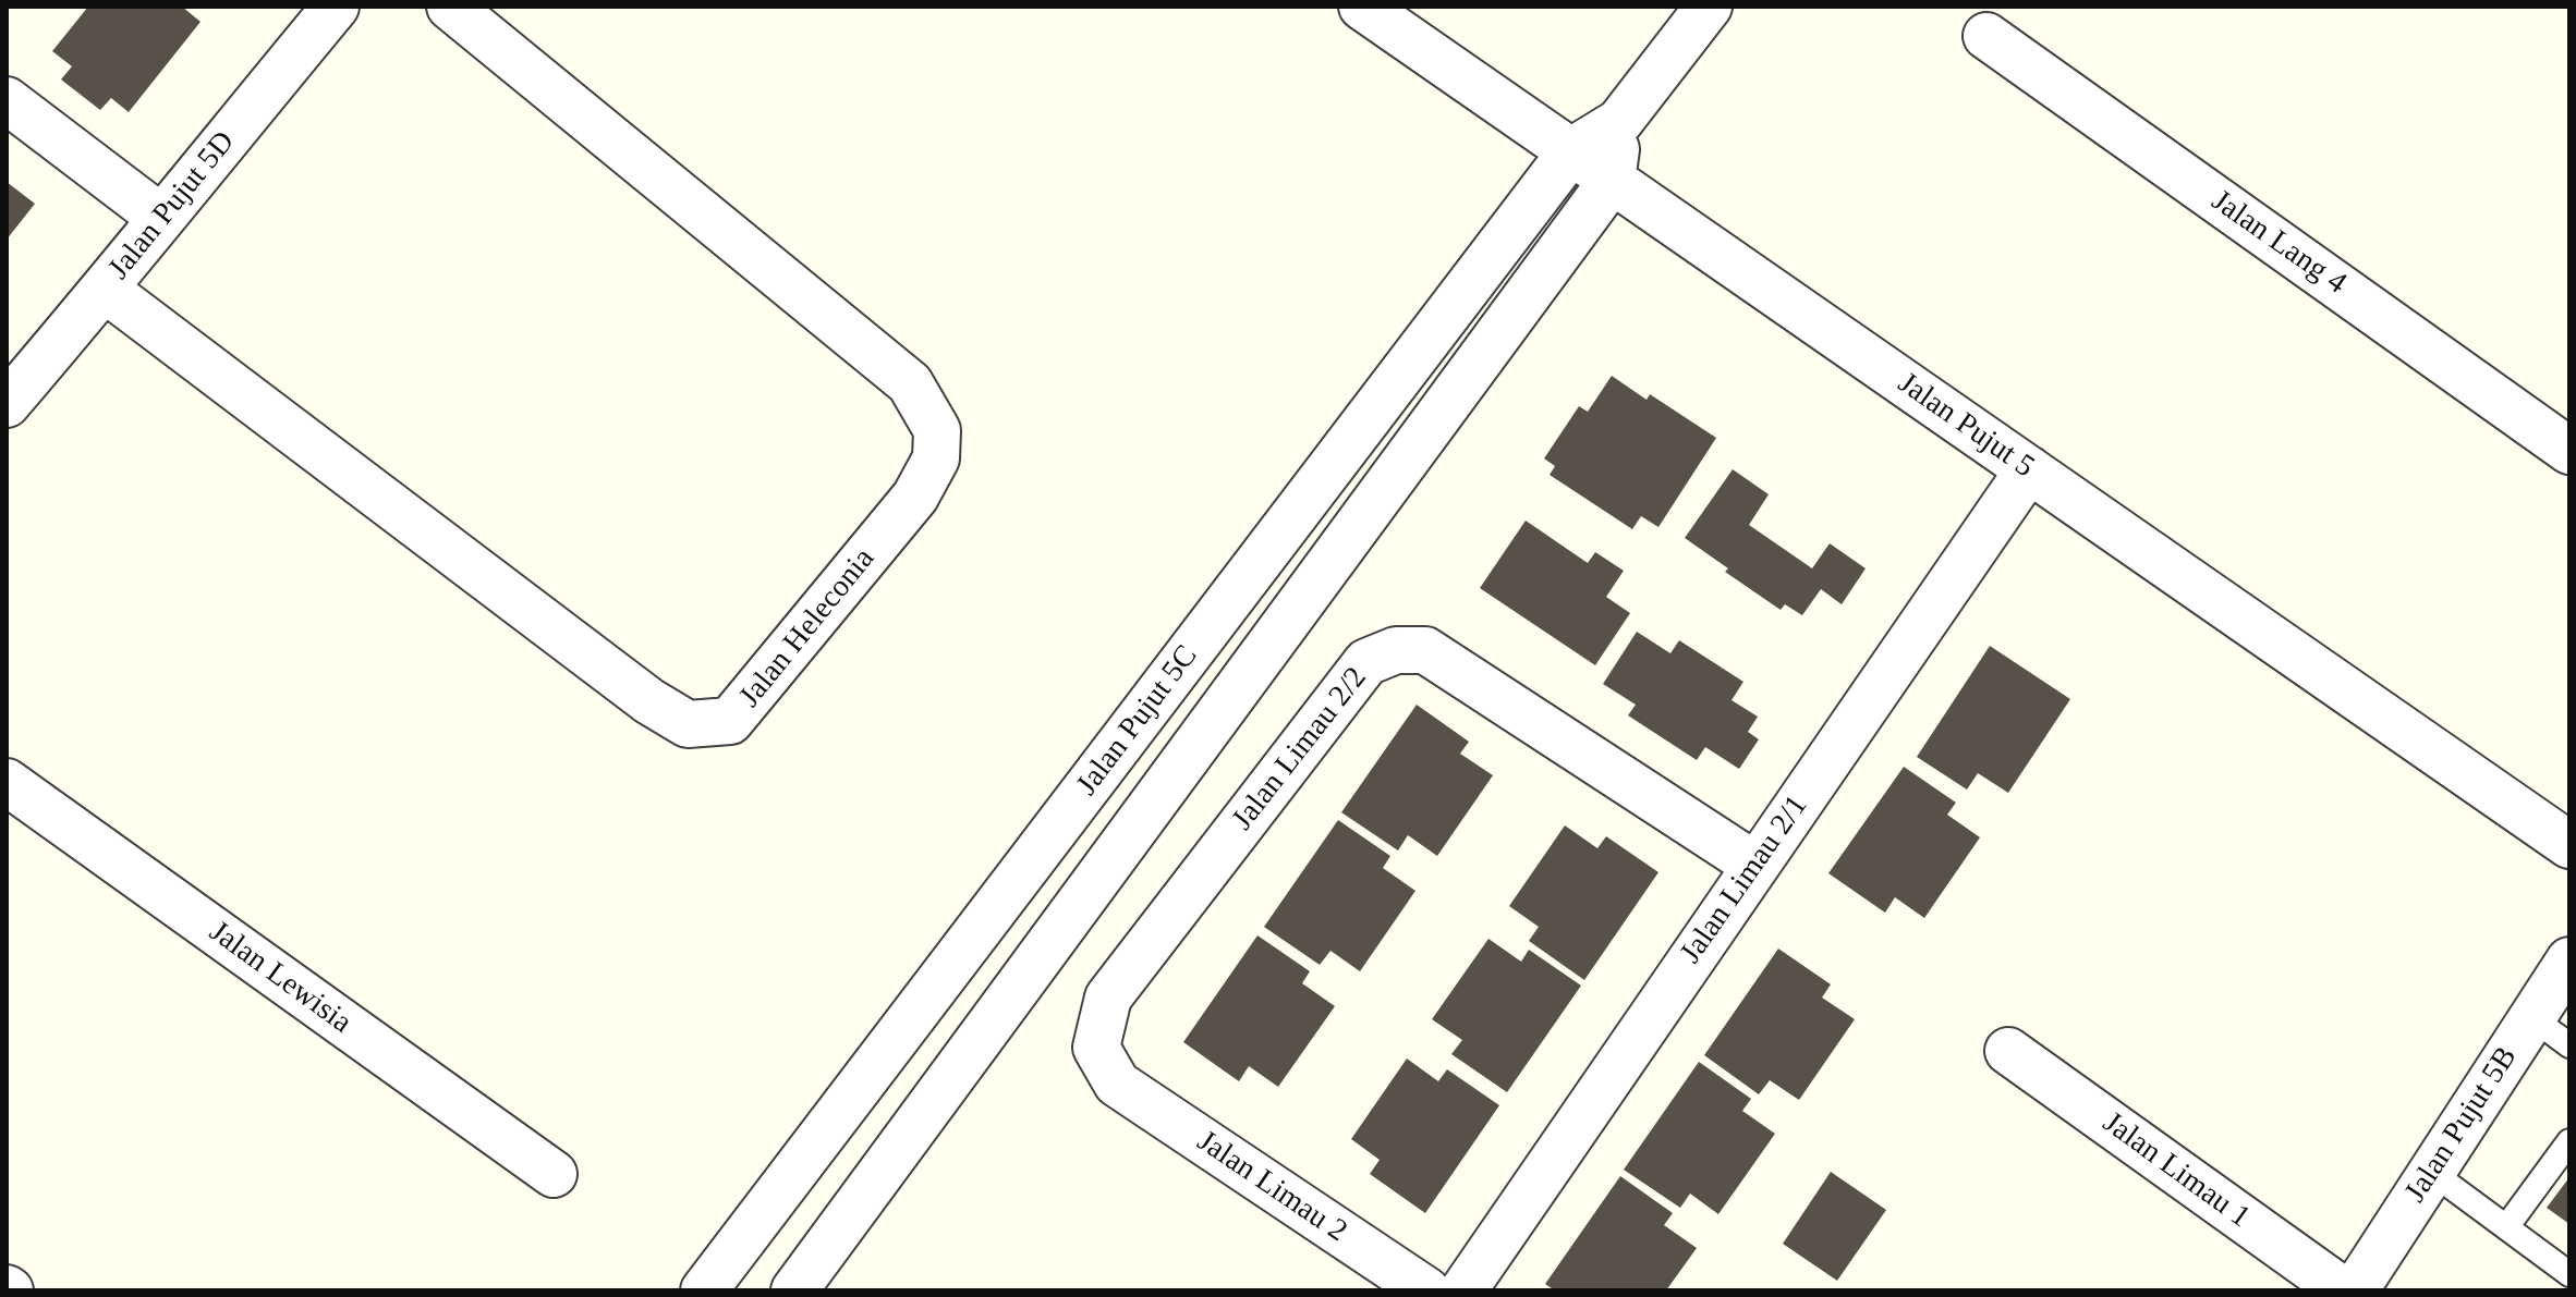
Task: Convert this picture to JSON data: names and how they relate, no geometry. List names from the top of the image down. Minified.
{"streets":{"street":["Jalan Pujut 5D","Jalan Lang 4","Jalan Pujut 5","Jalan Heleconia","Jalan Pujut 5C","Jalan Limau 2/2","Jalan Limau 2/1","Jalan Lewisia","Jalan Pujut 5B","Jalan Limau 1","Jalan Limau 2"]},"crossings":[["Jalan Pujut 5D","Jalan Heleconia"],["Jalan Pujut 5","Jalan Pujut 5C"],["Jalan Pujut 5","Jalan Limau 2/1"],["Jalan Limau 2/2","Jalan Limau 2/1"],["Jalan Limau 2/2","Jalan Limau 2"]]}
